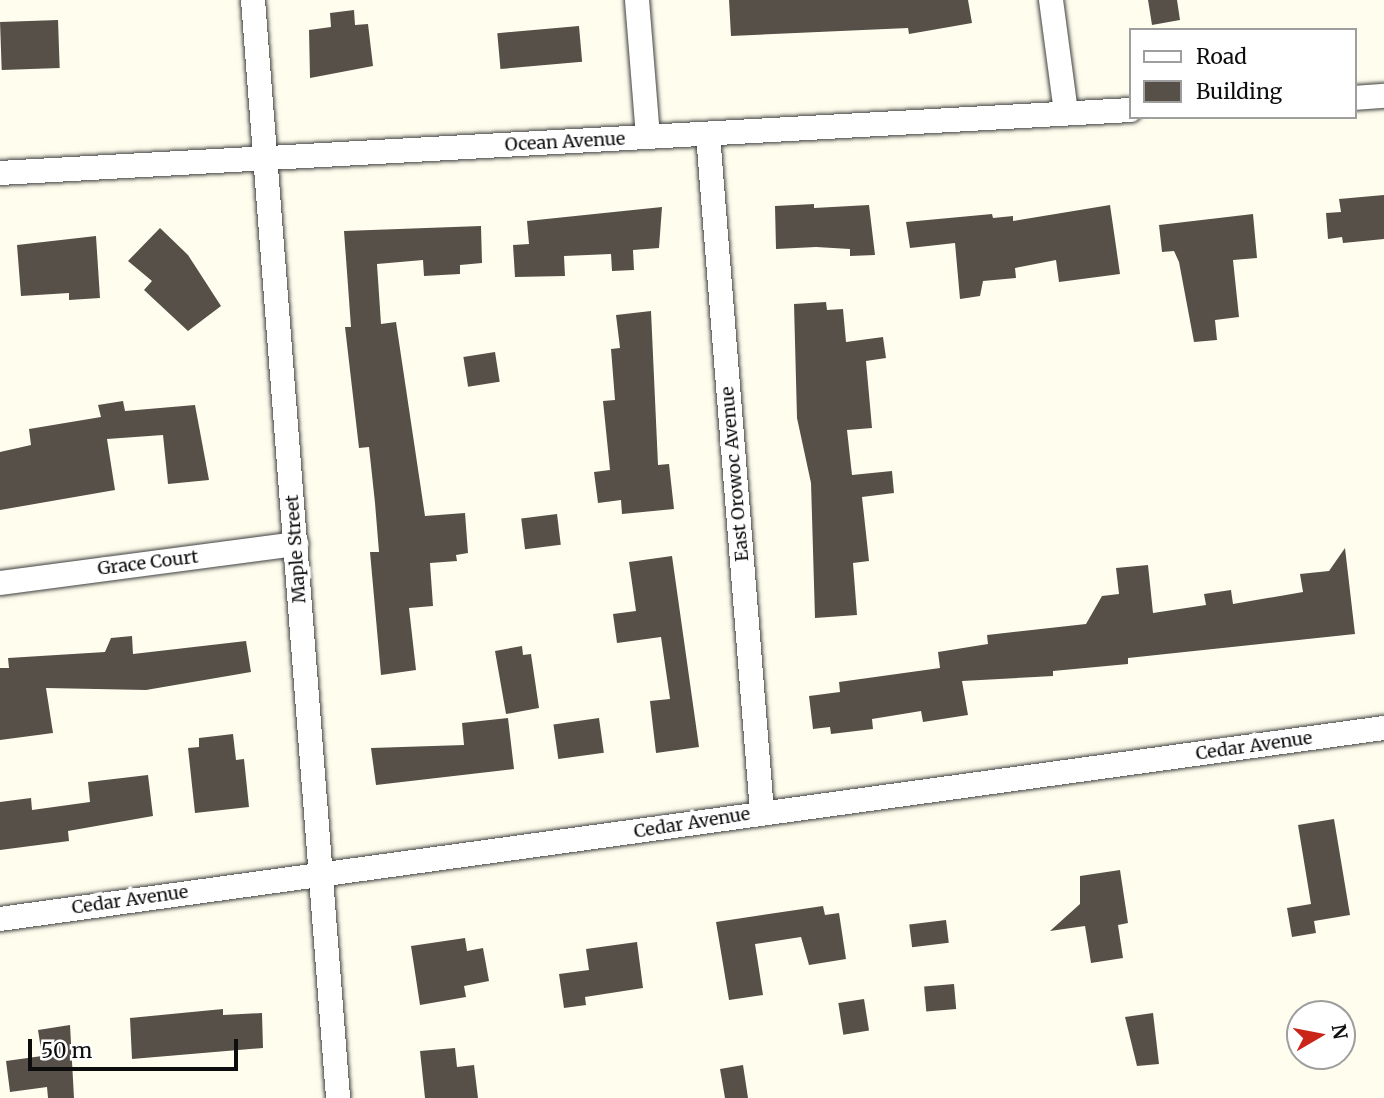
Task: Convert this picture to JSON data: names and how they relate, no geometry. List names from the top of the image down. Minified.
{"streets":{"street":["Ocean Avenue","East Orowoc Avenue","Maple Street","Grace Court","Cedar Avenue"]},"crossings":[["Ocean Avenue","East Orowoc Avenue"],["Ocean Avenue","Maple Street"],["East Orowoc Avenue","Cedar Avenue"],["Maple Street","Grace Court"],["Maple Street","Cedar Avenue"]],"legend":["Road","Building"],"scale_bar":"50 m","north":"right"}
